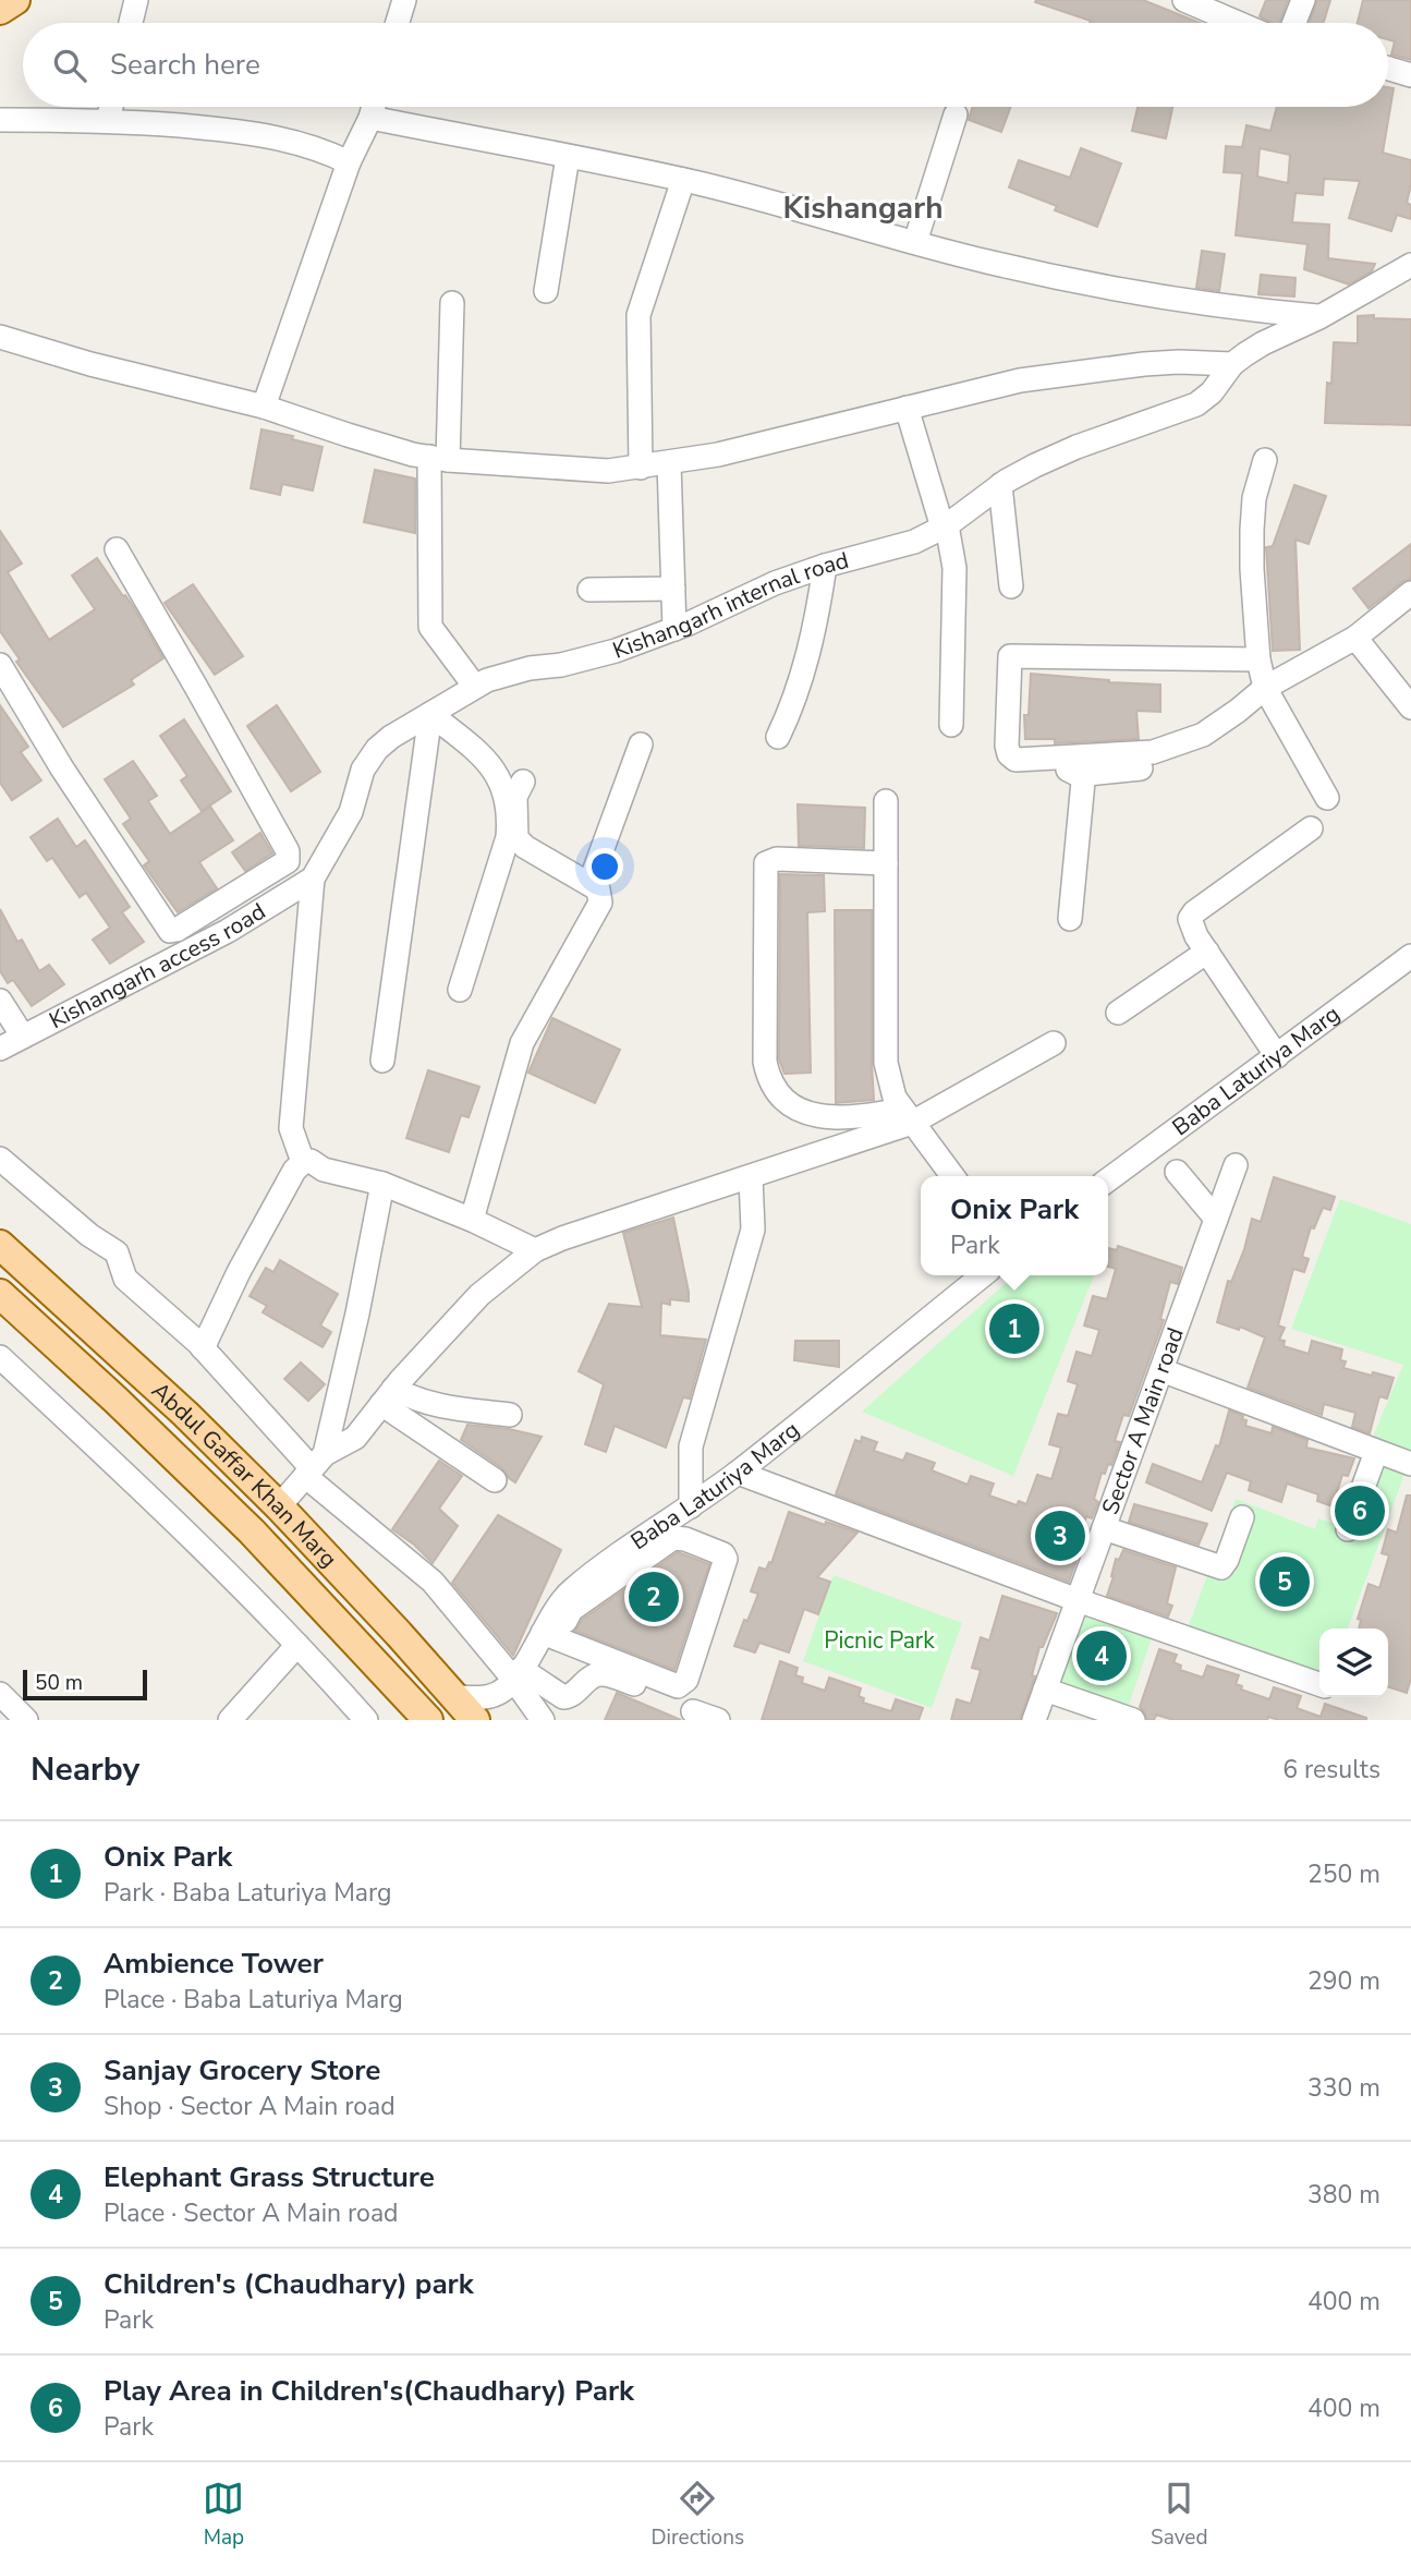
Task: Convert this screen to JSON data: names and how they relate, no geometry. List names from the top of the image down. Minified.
{"streets":{"main road":["Abdul Gaffar Khan Marg"],"street":["Kishangarh internal road","Kishangarh access road","Baba Laturiya Marg","Sector A Main road"]},"crossings":[["Kishangarh internal road","Kishangarh access road"],["Baba Laturiya Marg","Abdul Gaffar Khan Marg"]],"districts":["Kishangarh"],"parks":["Picnic Park"],"scale_bar":"50 m","page":{"search":"Search here","popup":["Onix Park","Park"],"pins":["1","6","3","5","2","4"],"scale":"50 m","heading":["Nearby","6 results"],"list":[{"mark":"1","name":"Onix Park","note":"Park · Baba Laturiya Marg","value":"250 m"},{"mark":"2","name":"Ambience Tower","note":"Place · Baba Laturiya Marg","value":"290 m"},{"mark":"3","name":"Sanjay Grocery Store","note":"Shop · Sector A Main road","value":"330 m"},{"mark":"4","name":"Elephant Grass Structure","note":"Place · Sector A Main road","value":"380 m"},{"mark":"5","name":"Children's (Chaudhary) park","note":"Park","value":"400 m"},{"mark":"6","name":"Play Area in Children's(Chaudhary) Park","note":"Park","value":"400 m"}],"nav":["Map","Directions","Saved"]}}
